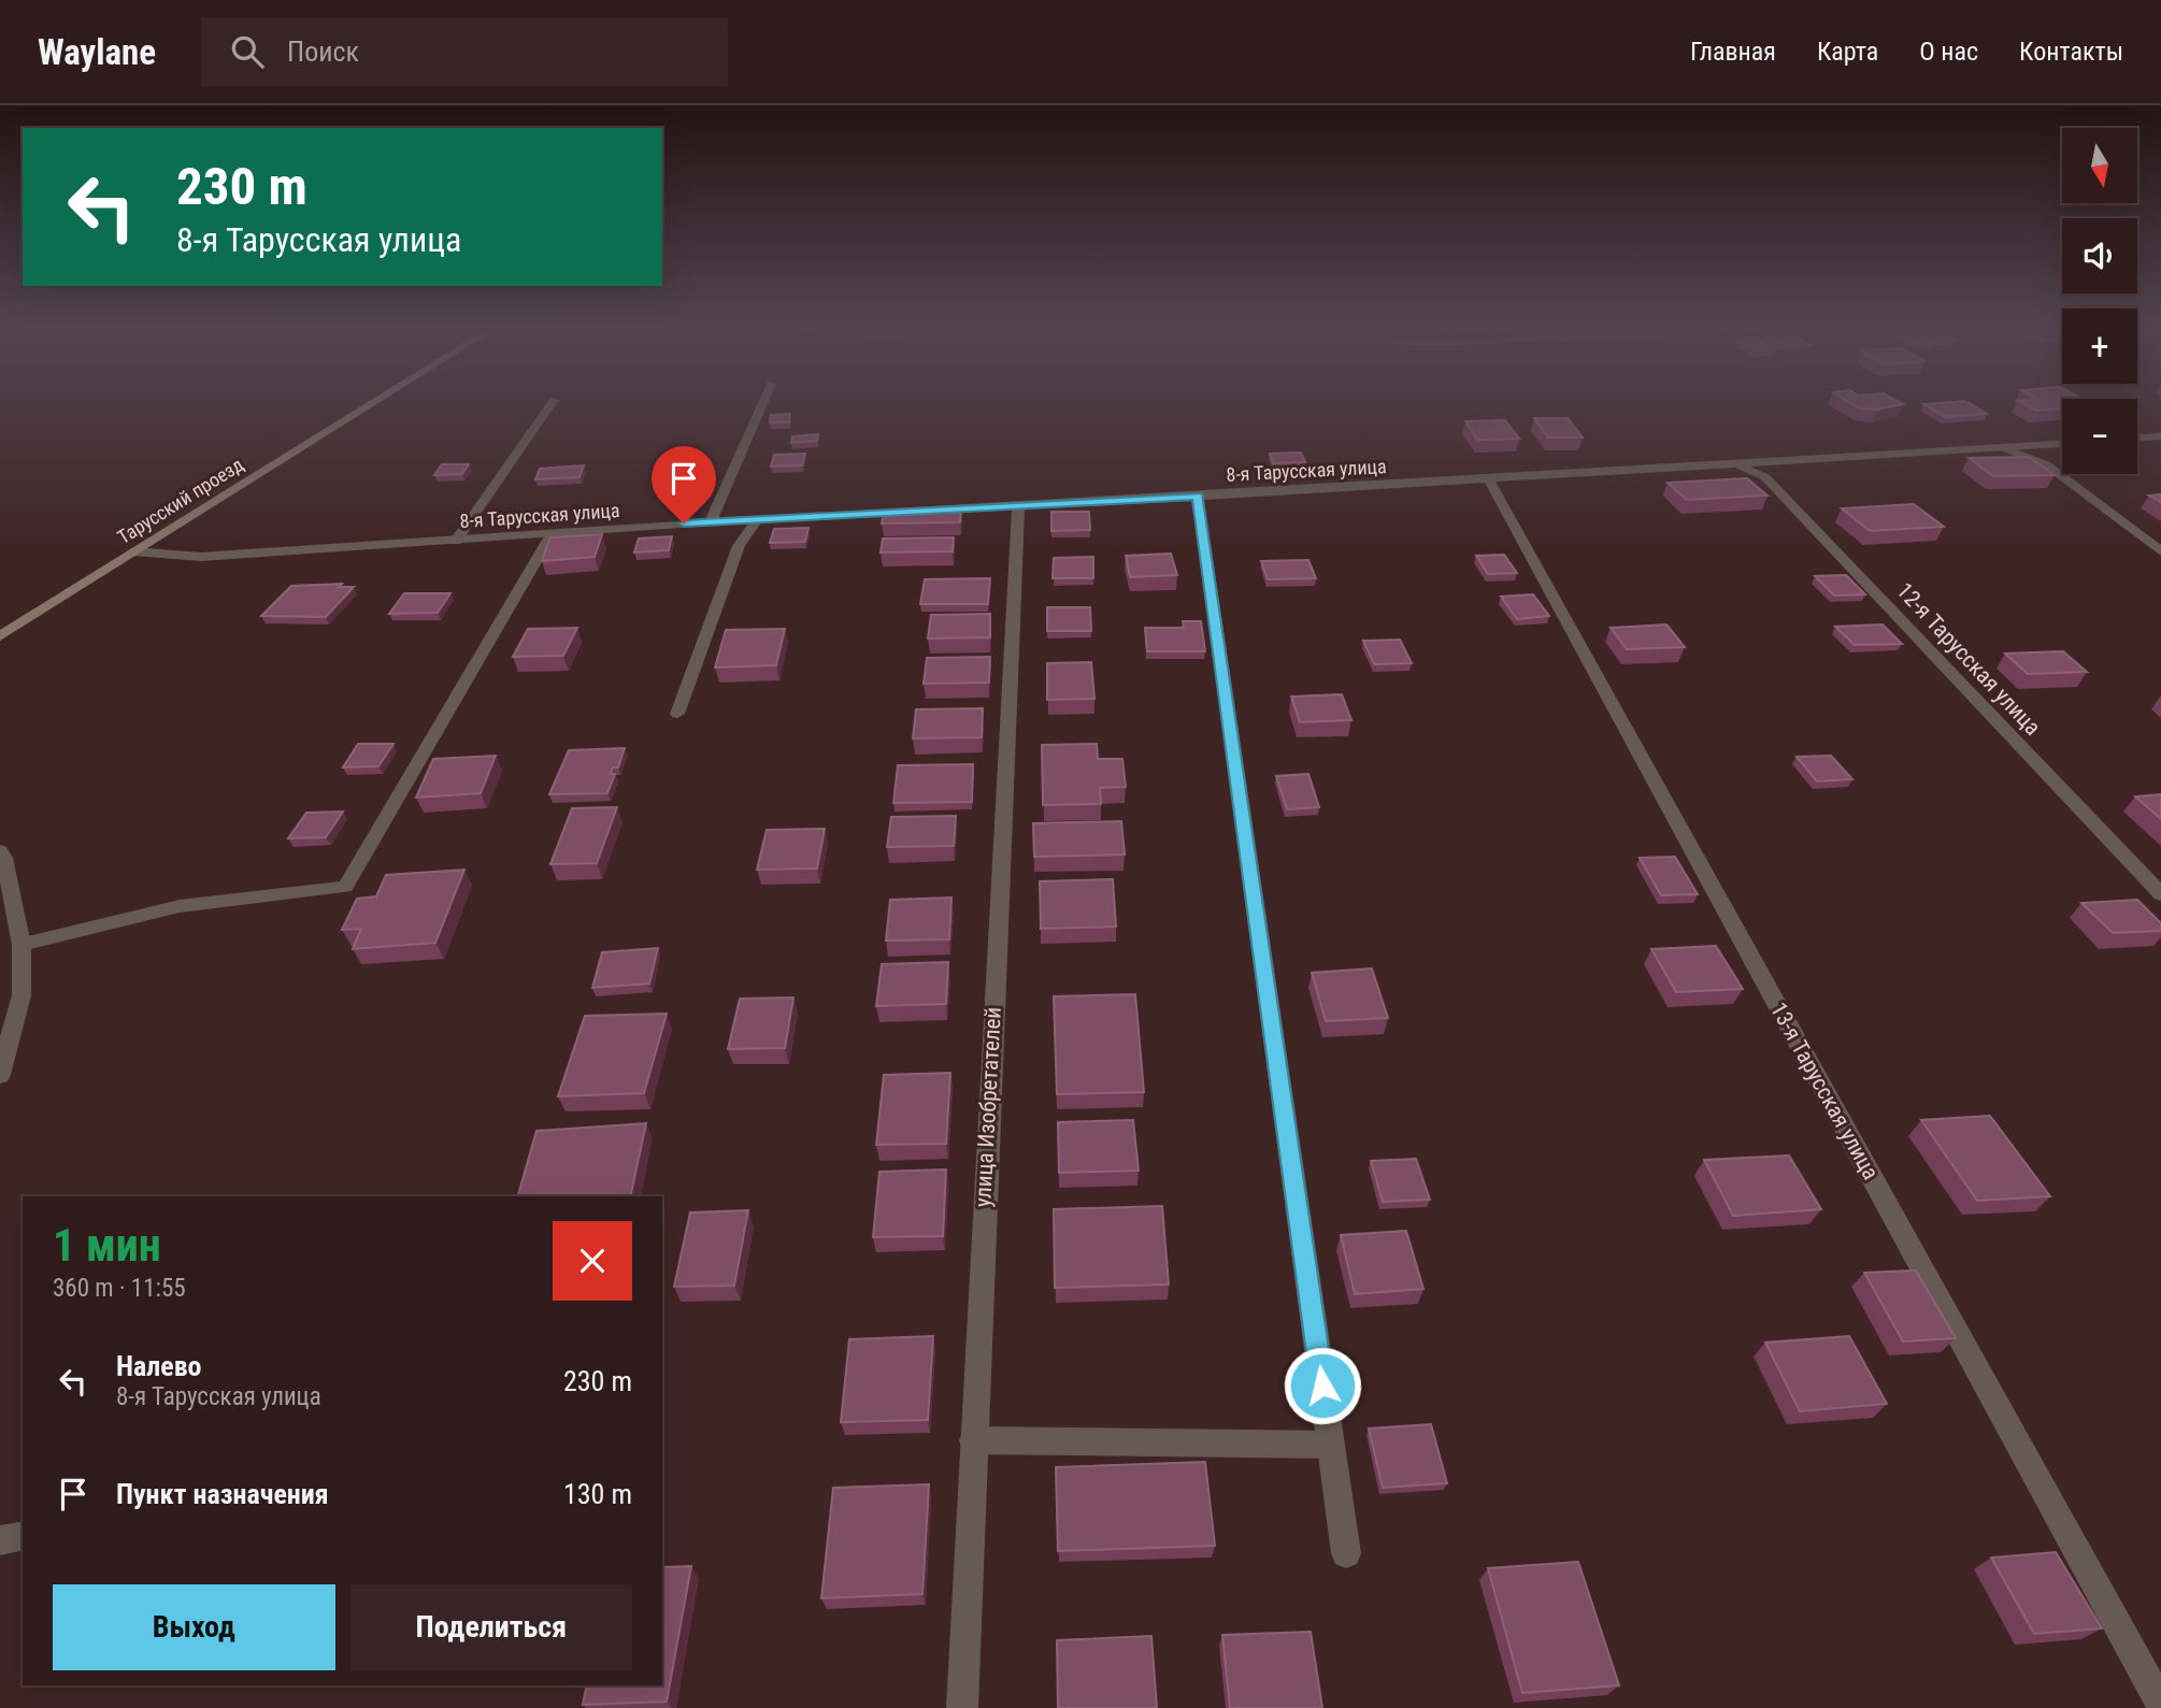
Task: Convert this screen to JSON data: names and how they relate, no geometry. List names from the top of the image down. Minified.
{"streets":{"street":["8-я Тарусская улица","Тарусский проезд","12-я Тарусская улица","13-я Тарусская улица","улица Изобретателей"]},"crossings":[["8-я Тарусская улица","Тарусский проезд"],["8-я Тарусская улица","12-я Тарусская улица"],["8-я Тарусская улица","13-я Тарусская улица"],["8-я Тарусская улица","улица Изобретателей"]],"north":"bottom","page":{"header":"Waylane","search":"Поиск","nav":["Главная","Карта","О нас","Контакты"],"map_buttons":["+","−"],"turn":["230 m","8-я Тарусская улица"],"heading":["1 мин","360 m · 11:55"],"list":[{"name":"Налево","note":"8-я Тарусская улица","value":"230 m"},{"name":"Пункт назначения","value":"130 m"}],"buttons":["Выход","Поделиться"]}}
